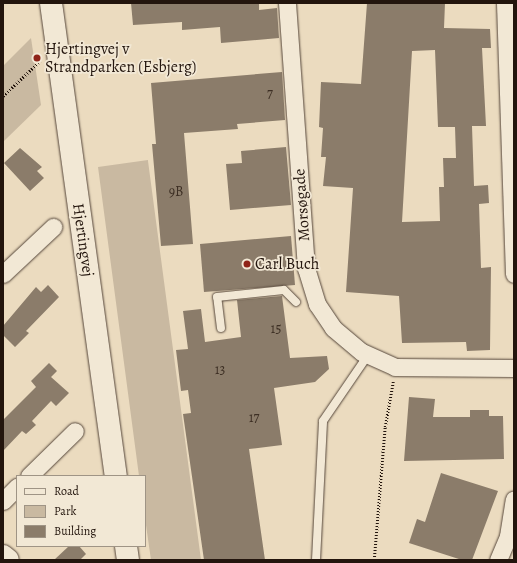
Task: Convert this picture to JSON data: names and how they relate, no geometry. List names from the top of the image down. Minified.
{"streets":{"main road":["Hjertingvej"],"street":["Morsøgade"]},"places":["Hjertingvej v Strandparken (Esbjerg)","Carl Buch"],"house_numbers":["7","9B","15","13","17"],"legend":["Road","Park","Building"]}
